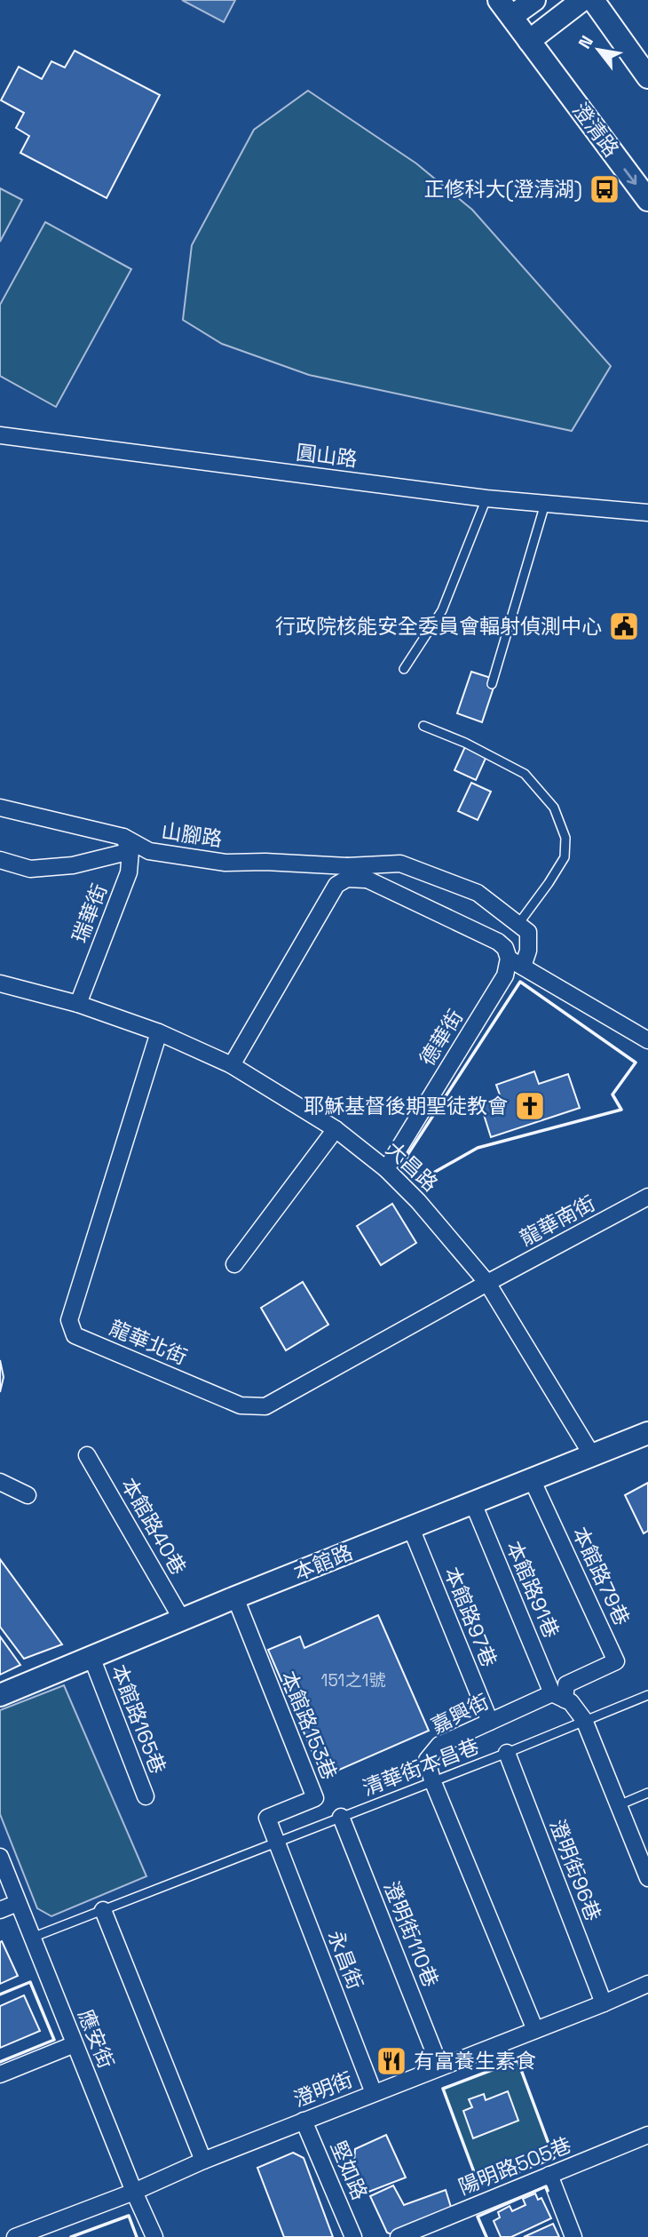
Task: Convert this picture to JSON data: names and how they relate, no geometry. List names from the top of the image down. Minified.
{"streets":{"street":["澄清路","圓山路","山腳路","瑞華街","德華街","大昌路","龍華南街","龍華北街","本館路40巷","本館路","本館路79巷","本館路91巷","本館路97巷","嘉興街","本館路165巷","本館路153巷","澄明街96巷","澄明街110巷","永昌街","應安街","澄明街","陽明路505巷","堅如路"],"lane":["清華街本昌巷"]},"crossings":[["山腳路","瑞華街"],["山腳路","德華街"],["瑞華街","大昌路"],["德華街","大昌路"],["大昌路","龍華南街"],["大昌路","龍華北街"],["大昌路","本館路"],["龍華南街","龍華北街"],["本館路40巷","本館路"],["本館路","本館路79巷"],["本館路","本館路91巷"],["本館路","本館路97巷"],["本館路","本館路165巷"],["本館路","本館路153巷"],["本館路79巷","本館路91巷"],["本館路79巷","嘉興街"],["本館路91巷","嘉興街"],["本館路97巷","嘉興街"],["嘉興街","清華街本昌巷"],["嘉興街","澄明街"],["本館路153巷","清華街本昌巷"],["本館路153巷","永昌街"],["清華街本昌巷","澄明街96巷"],["清華街本昌巷","澄明街110巷"],["清華街本昌巷","永昌街"],["清華街本昌巷","應安街"],["澄明街96巷","澄明街"],["澄明街110巷","澄明街"],["永昌街","澄明街"],["應安街","澄明街"],["澄明街","堅如路"]],"places":{"bus stop":["正修科大(澄清湖)"],"public building":["行政院核能安全委員會輻射偵測中心"],"church":["耶穌基督後期聖徒教會"],"restaurant":["有富養生素食"]},"house_numbers":["151之1號"],"north":"top left"}
